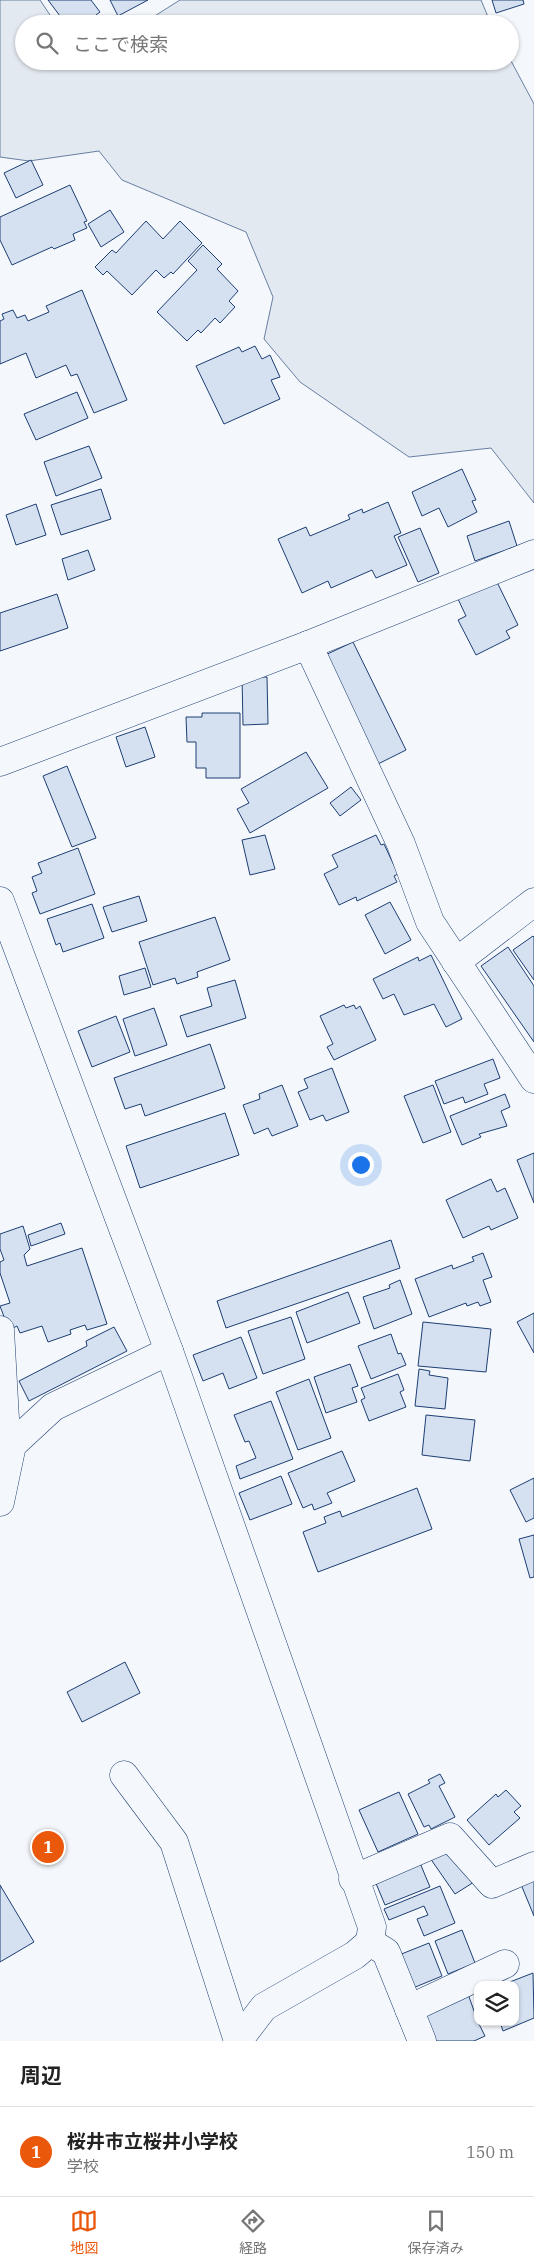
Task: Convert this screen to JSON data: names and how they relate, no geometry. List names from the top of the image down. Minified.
{"page":{"search":"ここで検索","pins":"1","heading":"周辺","list":[{"mark":"1","name":"桜井市立桜井小学校","note":"学校","value":"150 m"}],"nav":["地図","経路","保存済み"]}}
